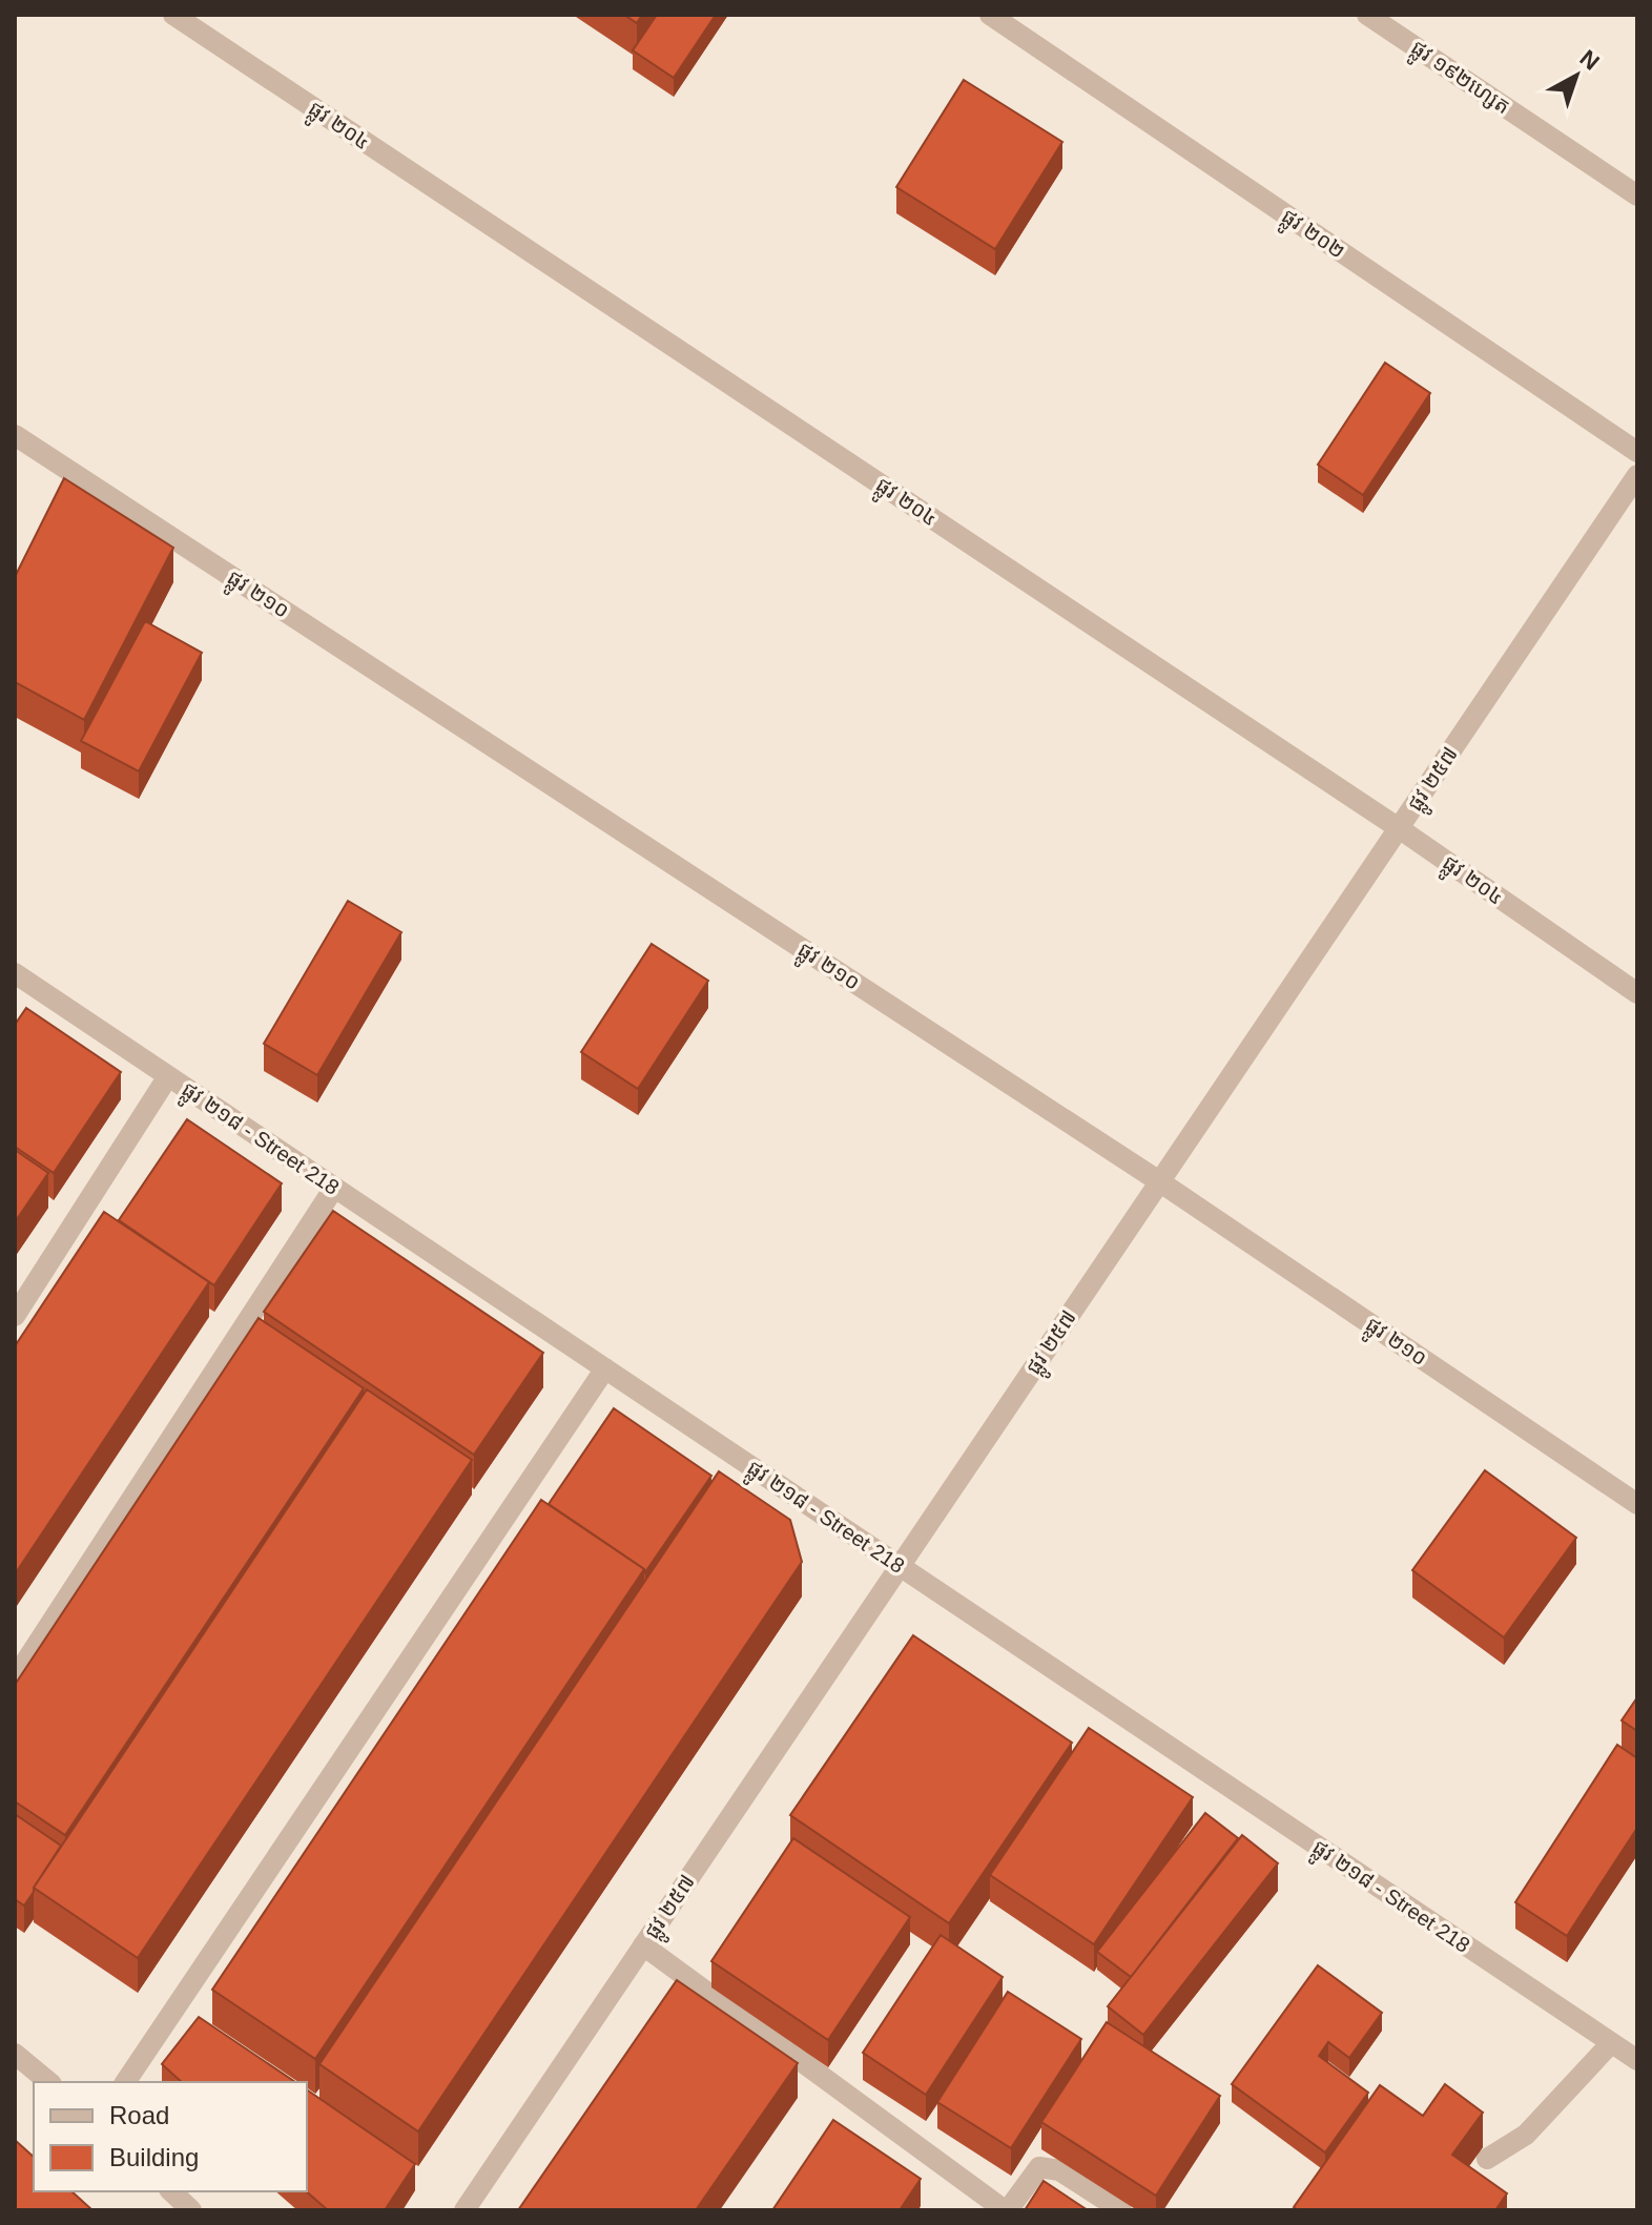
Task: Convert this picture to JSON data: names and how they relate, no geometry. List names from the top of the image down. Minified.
{"streets":{"street":["ផ្លូវ ១៩២ហ្សេត","ផ្លូវ ២០៤","ផ្លូវ ២០២","ផ្លូវ ២១០","ផ្លូវ ២៥៧","ផ្លូវ ២១៨ - Street 218"]},"crossings":[["ផ្លូវ ២០៤","ផ្លូវ ២៥៧"],["ផ្លូវ ២១០","ផ្លូវ ២៥៧"],["ផ្លូវ ២៥៧","ផ្លូវ ២១៨ - Street 218"]],"legend":["Road","Building"],"north":"top right"}
